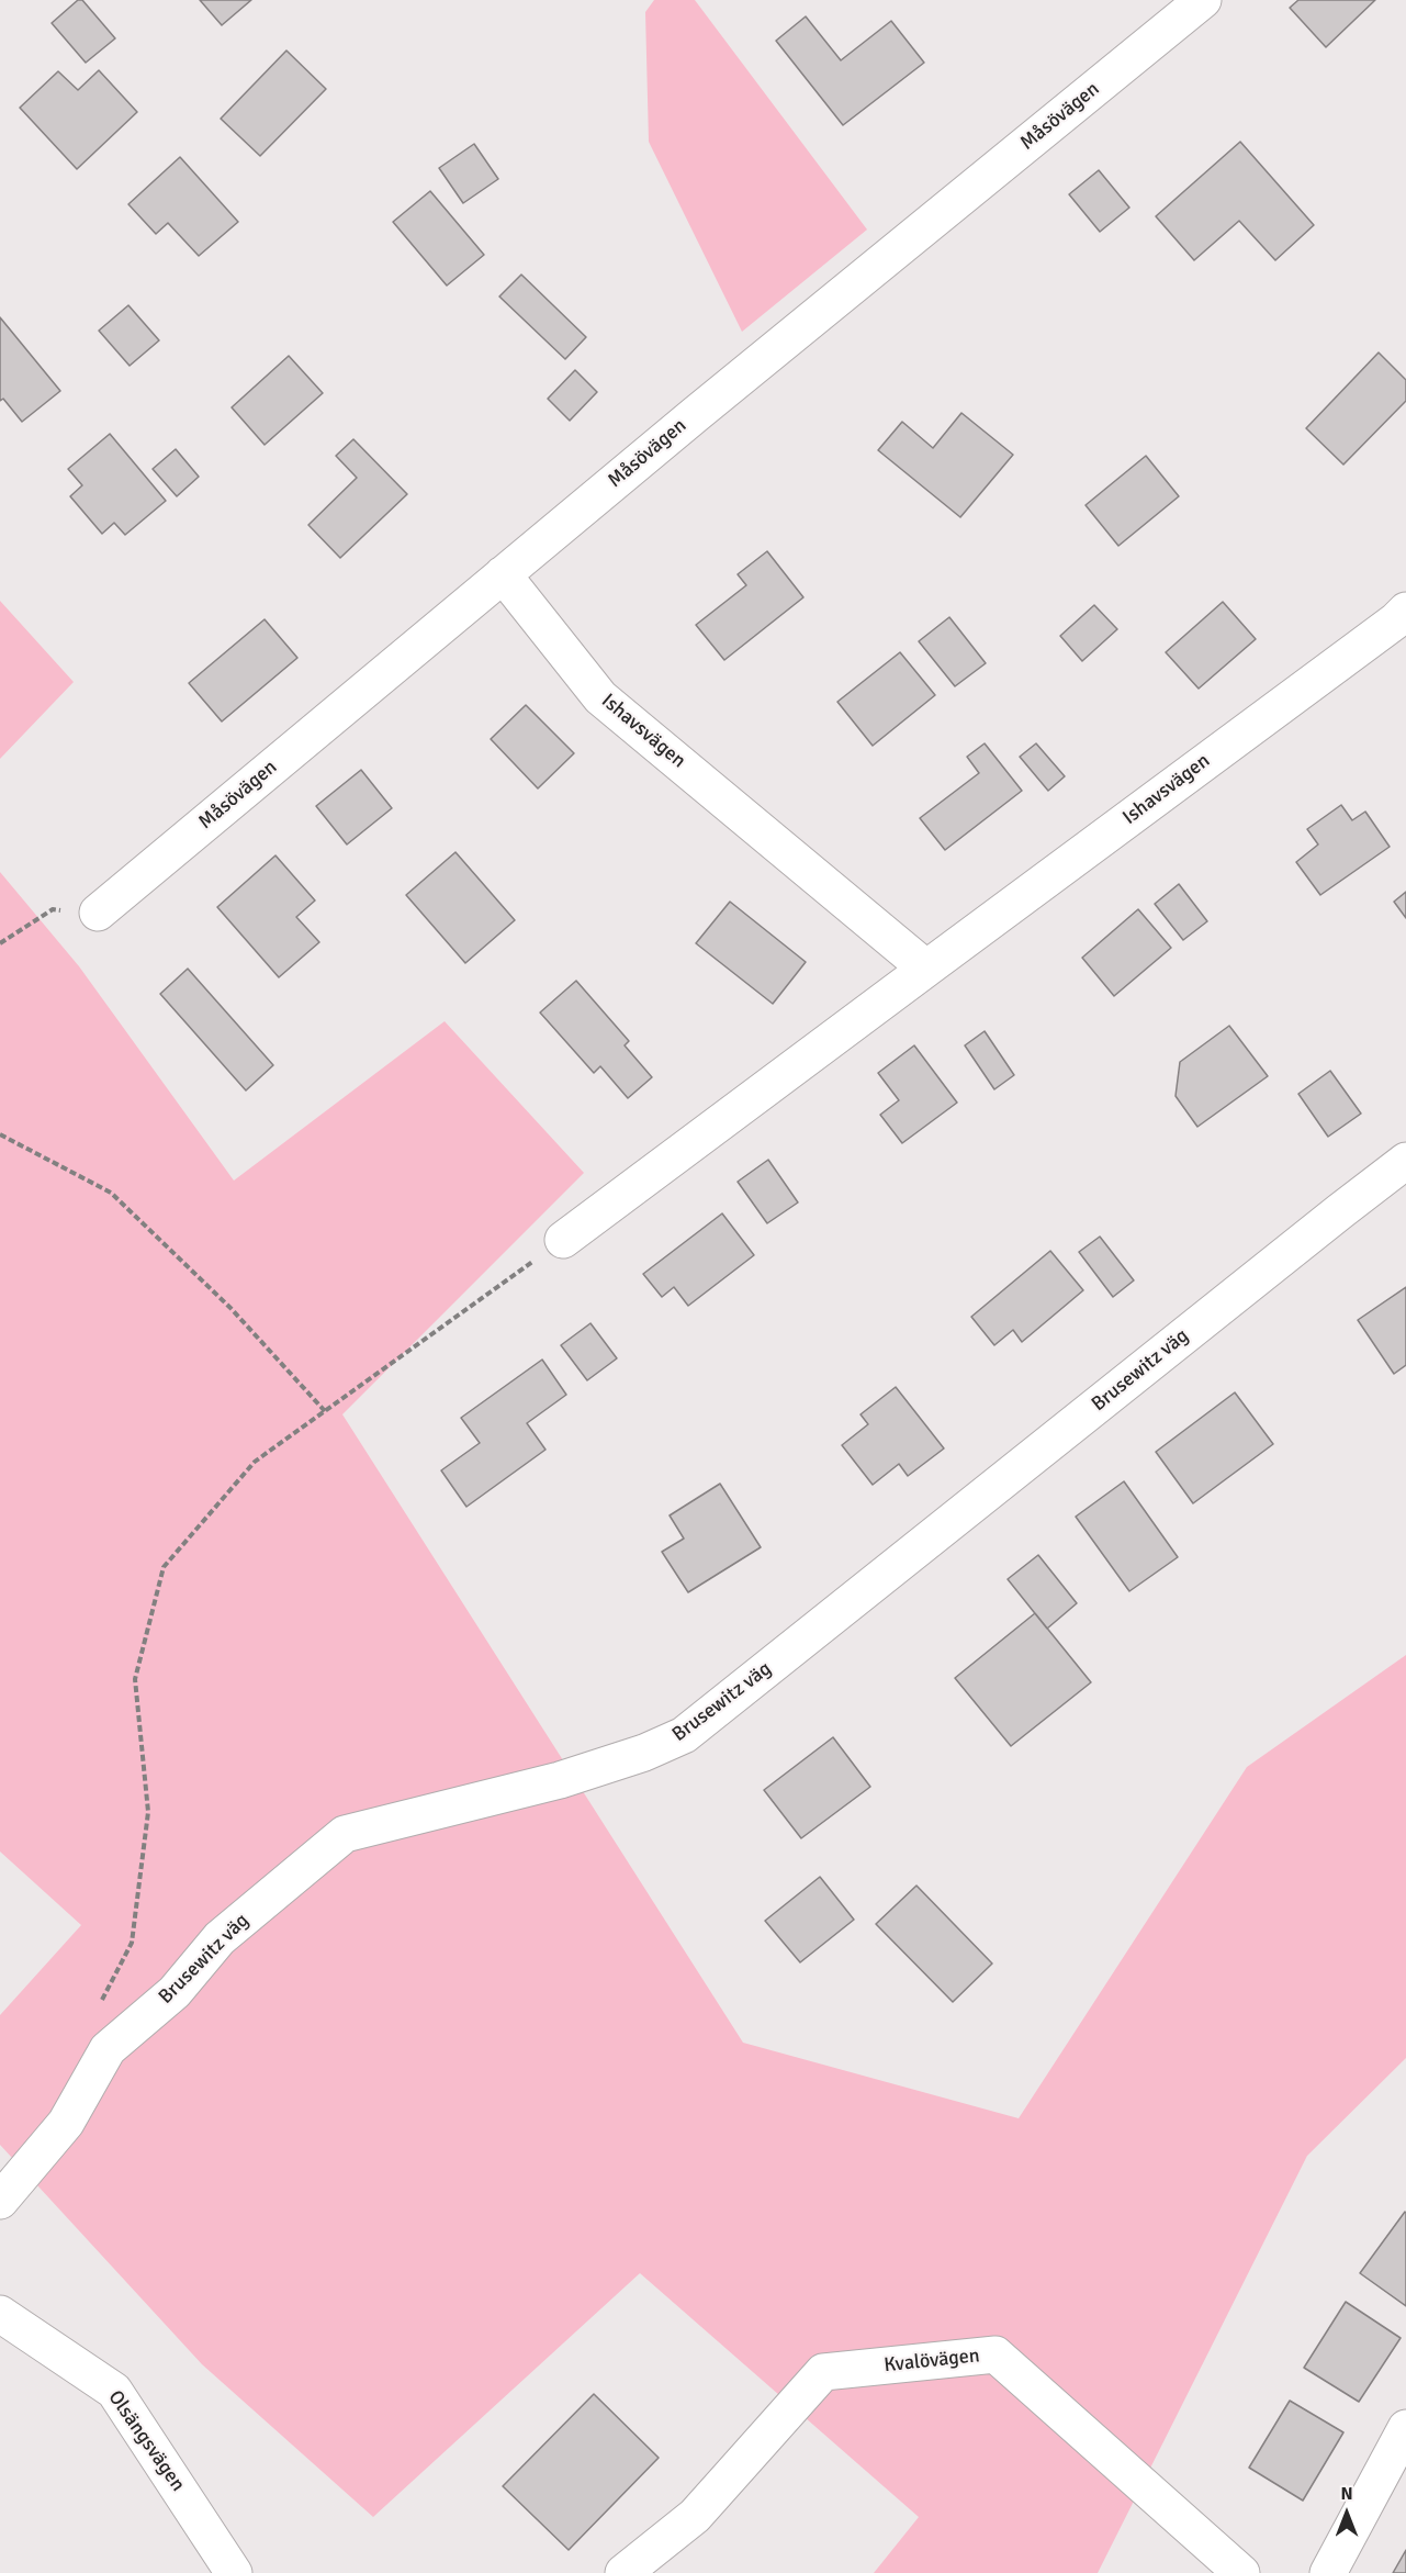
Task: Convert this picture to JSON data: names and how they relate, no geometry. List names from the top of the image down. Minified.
{"streets":{"street":["Måsövägen","Ishavsvägen","Brusewitz väg","Kvalövägen","Olsängsvägen"]},"crossings":[["Måsövägen","Ishavsvägen"]],"north":"top"}
